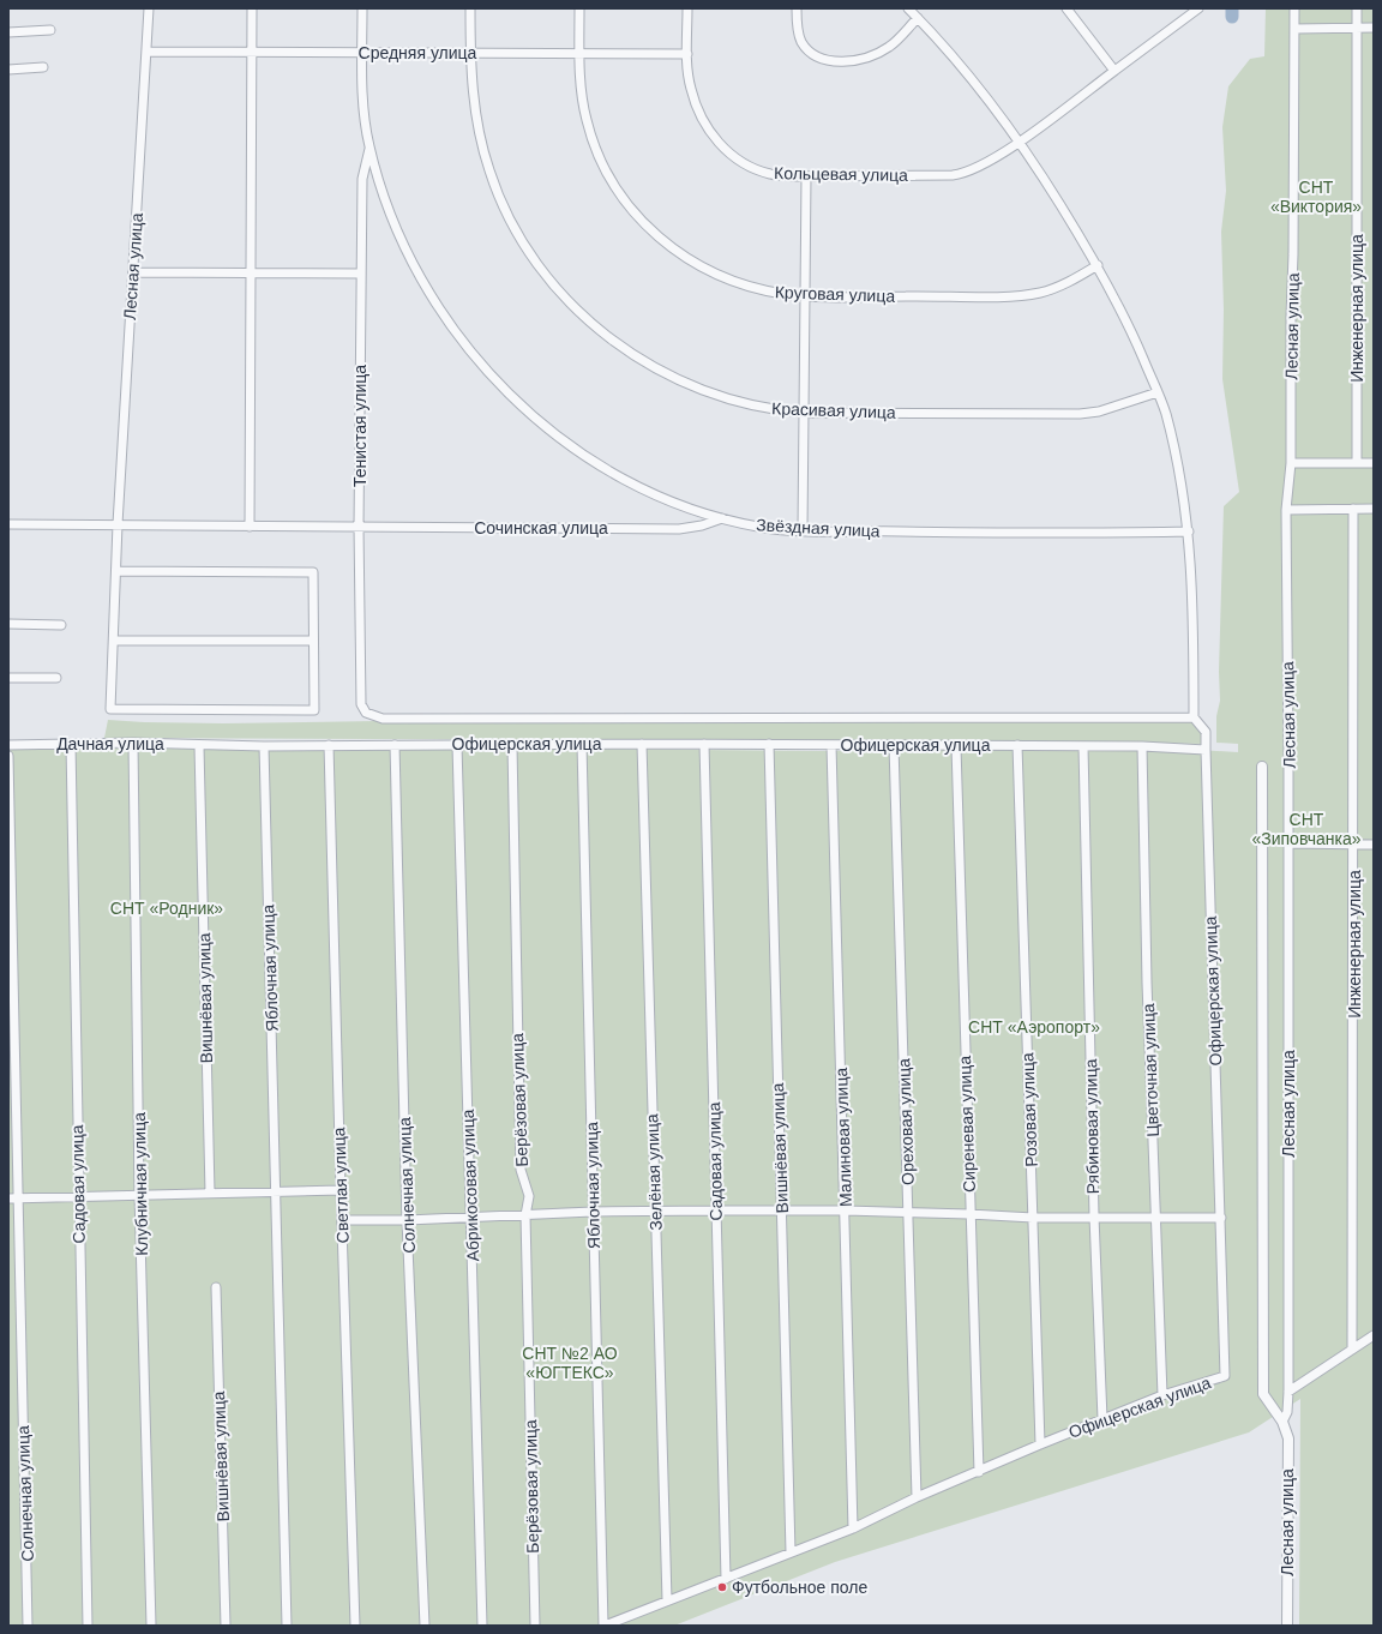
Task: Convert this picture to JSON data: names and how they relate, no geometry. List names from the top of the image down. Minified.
{"streets":{"street":["Средняя улица","Кольцевая улица","Лесная улица","Круговая улица","Инженерная улица","Красивая улица","Тенистая улица","Сочинская улица","Звёздная улица","Дачная улица","Офицерская улица","Яблочная улица","Вишнёвая улица","Цветочная улица","Берёзовая улица","Розовая улица","Ореховая улица","Сиреневая улица","Рябиновая улица","Малиновая улица","Садовая улица","Зелёная улица","Клубничная улица","Светлая улица","Солнечная улица","Абрикосовая улица"]},"crossings":[["Средняя улица","Кольцевая улица"],["Средняя улица","Лесная улица"],["Средняя улица","Круговая улица"],["Средняя улица","Красивая улица"],["Средняя улица","Звёздная улица"],["Лесная улица","Сочинская улица"],["Тенистая улица","Сочинская улица"],["Тенистая улица","Звёздная улица"],["Сочинская улица","Звёздная улица"],["Дачная улица","Офицерская улица"],["Дачная улица","Яблочная улица"],["Дачная улица","Вишнёвая улица"],["Дачная улица","Садовая улица"],["Дачная улица","Клубничная улица"],["Дачная улица","Светлая улица"],["Офицерская улица","Яблочная улица"],["Офицерская улица","Вишнёвая улица"],["Офицерская улица","Цветочная улица"],["Офицерская улица","Берёзовая улица"],["Офицерская улица","Розовая улица"],["Офицерская улица","Ореховая улица"],["Офицерская улица","Сиреневая улица"],["Офицерская улица","Рябиновая улица"],["Офицерская улица","Малиновая улица"],["Офицерская улица","Садовая улица"],["Офицерская улица","Зелёная улица"],["Офицерская улица","Светлая улица"],["Офицерская улица","Солнечная улица"],["Офицерская улица","Абрикосовая улица"]],"parks":["СНТ «Виктория»","СНТ «Зиповчанка»","СНТ «Родник»","СНТ «Аэропорт»","СНТ №2 АО «ЮГТЕКС»"],"places":["Футбольное поле"]}
